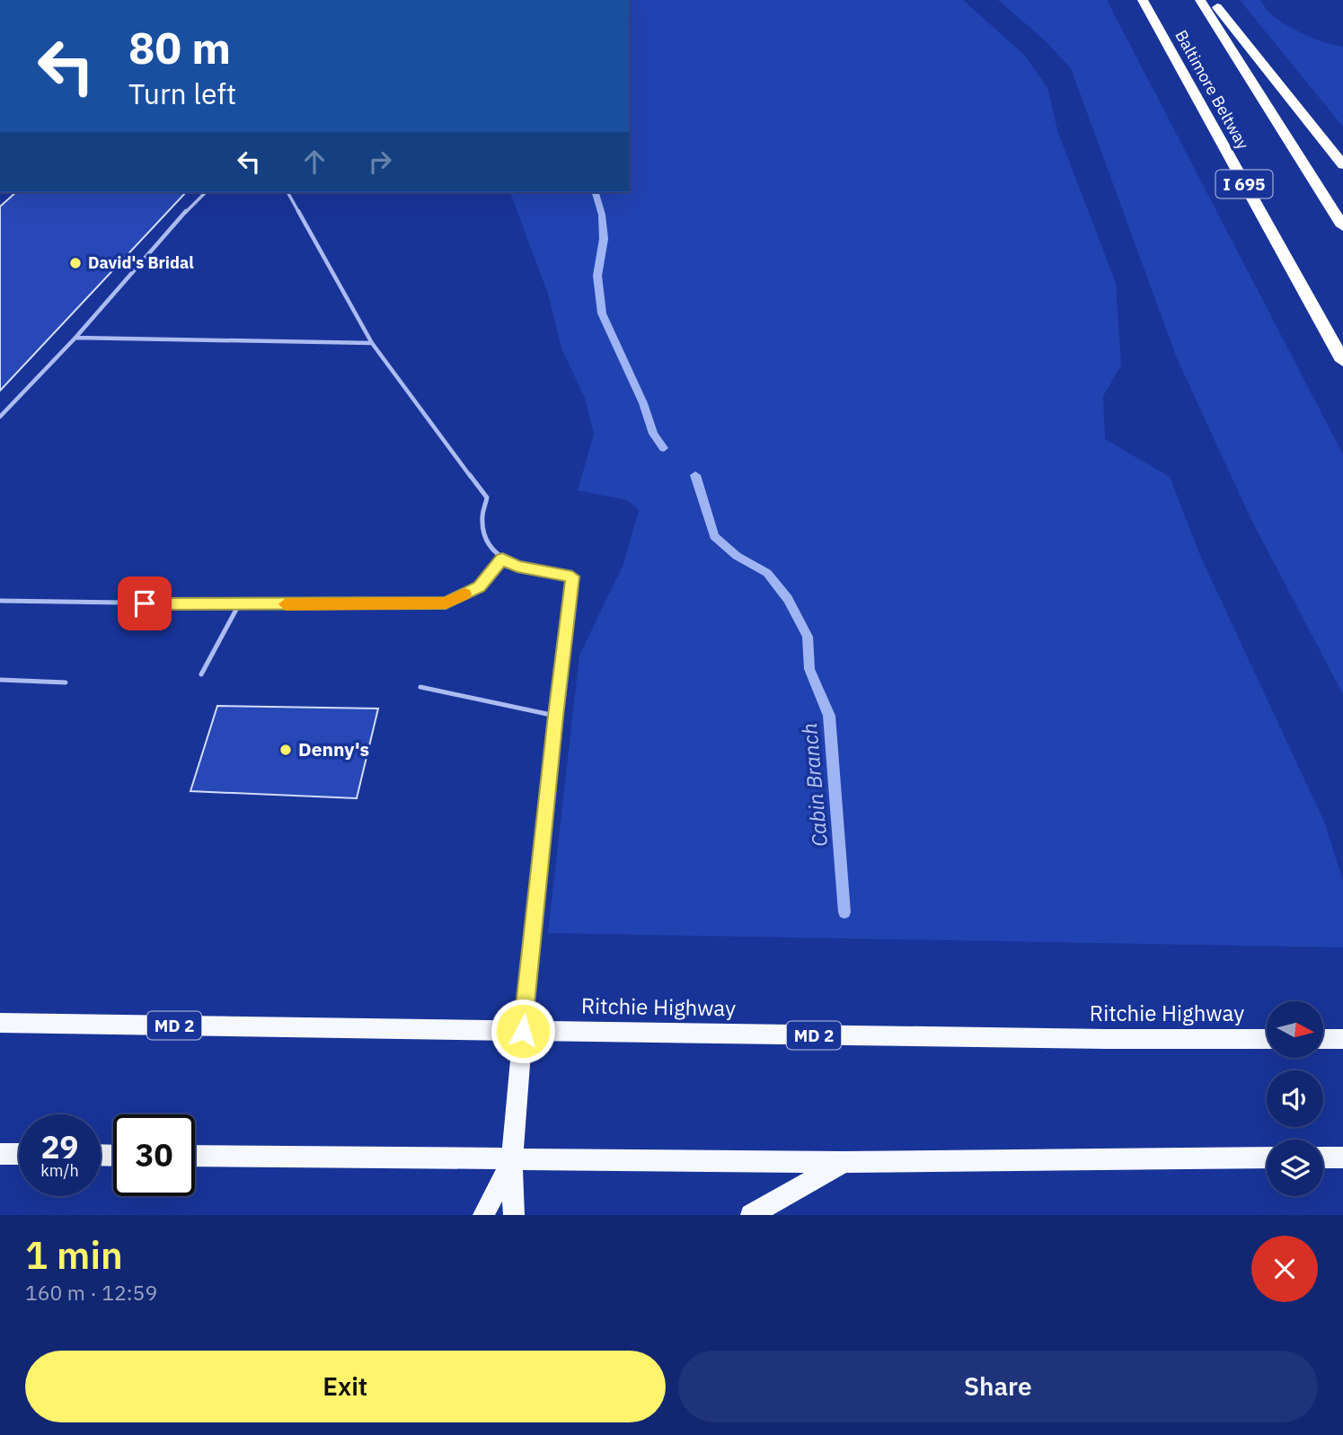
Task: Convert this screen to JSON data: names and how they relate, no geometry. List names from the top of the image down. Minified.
{"streets":{"highway":["Baltimore Beltway","I 695"],"main road":["Ritchie Highway","MD 2"]},"water":["Cabin Branch"],"places":["David's Bridal","Denny's"],"north":"right","page":{"turn":["80 m","Turn left"],"speed":"29 km/h","limit":"30","heading":["1 min","160 m · 12:59"],"buttons":["Exit","Share"]}}
